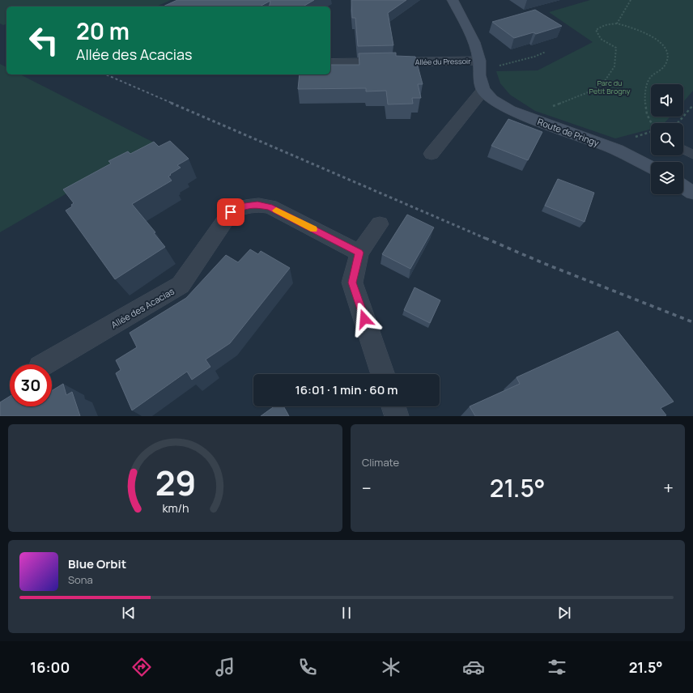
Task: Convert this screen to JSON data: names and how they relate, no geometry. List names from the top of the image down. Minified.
{"streets":{"street":["Allée du Pressoir","Route de Pringy","Allée des Acacias"]},"parks":["Parc du Petit Brogny"],"page":{"turn":["20 m","Allée des Acacias"],"limit":"30","trip":"16:01 · 1 min · 60 m","tile":"Climate","heat":["−","21.5°","+"],"song":["Blue Orbit","Sona"],"tabs":["16:00","21.5°"],"gauge":["29","km/h"]}}
